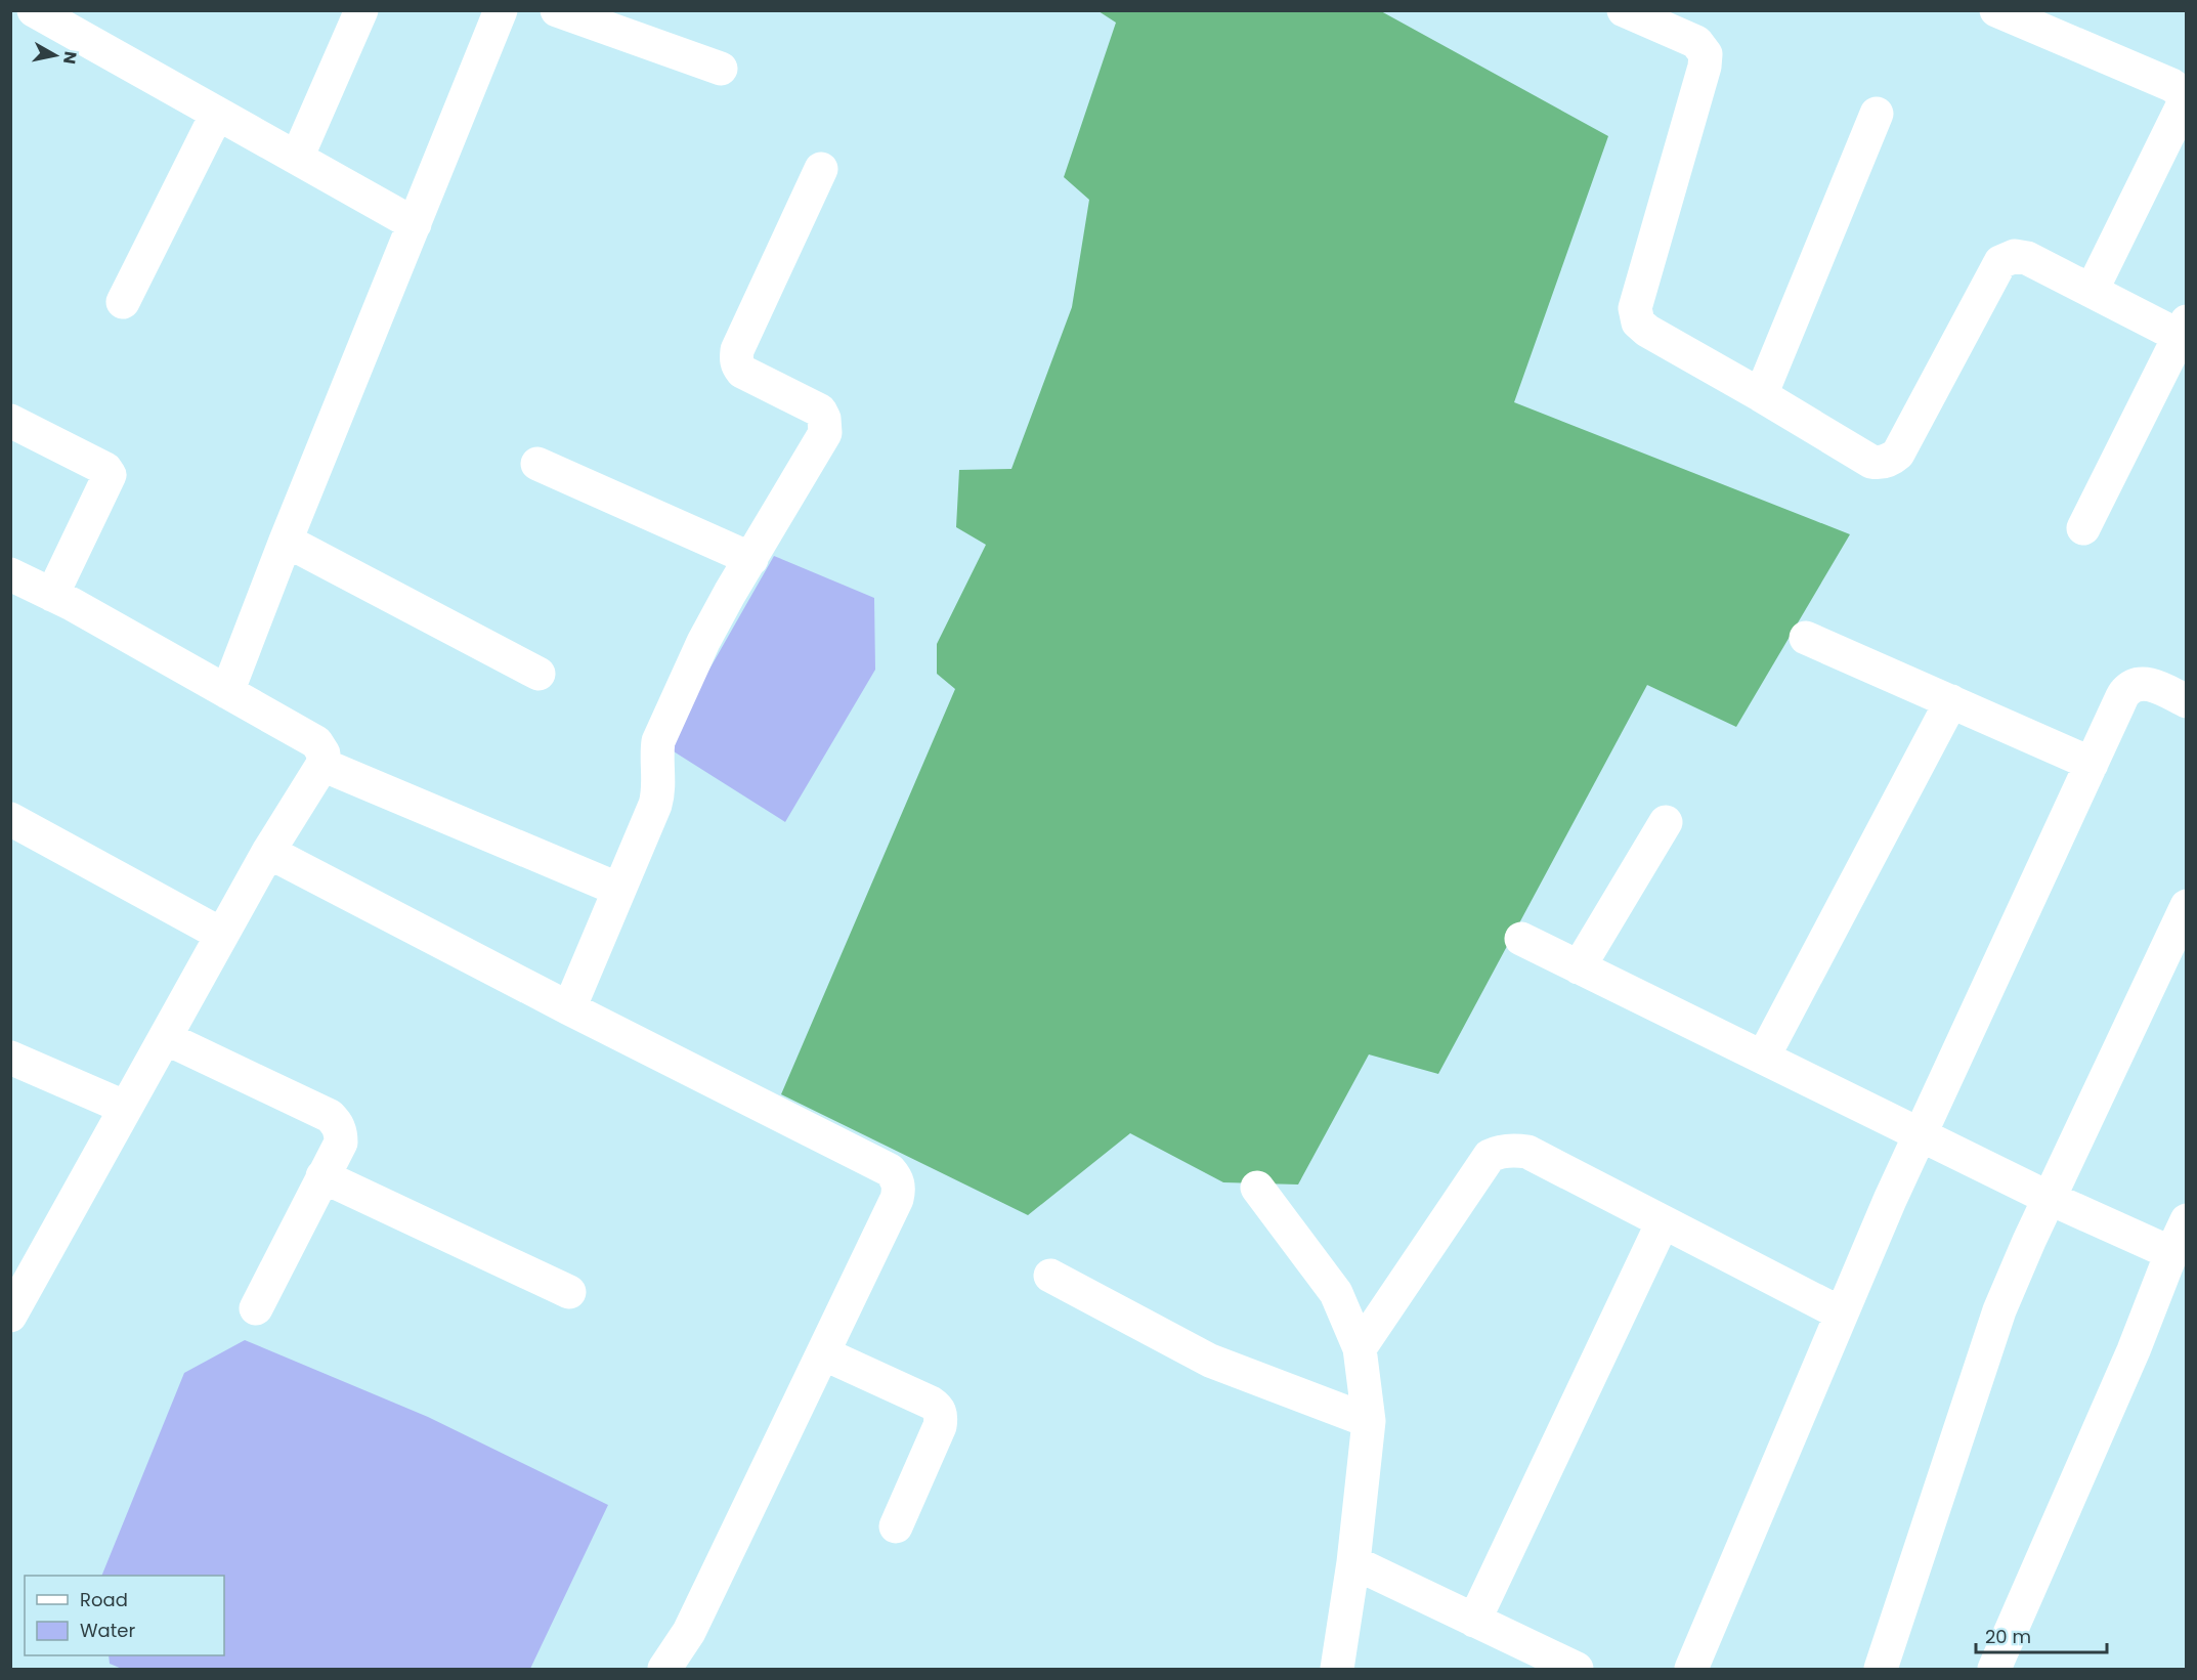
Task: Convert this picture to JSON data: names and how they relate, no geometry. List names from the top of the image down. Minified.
{"legend":["Road","Water"],"scale_bar":"20 m","north":"right"}
